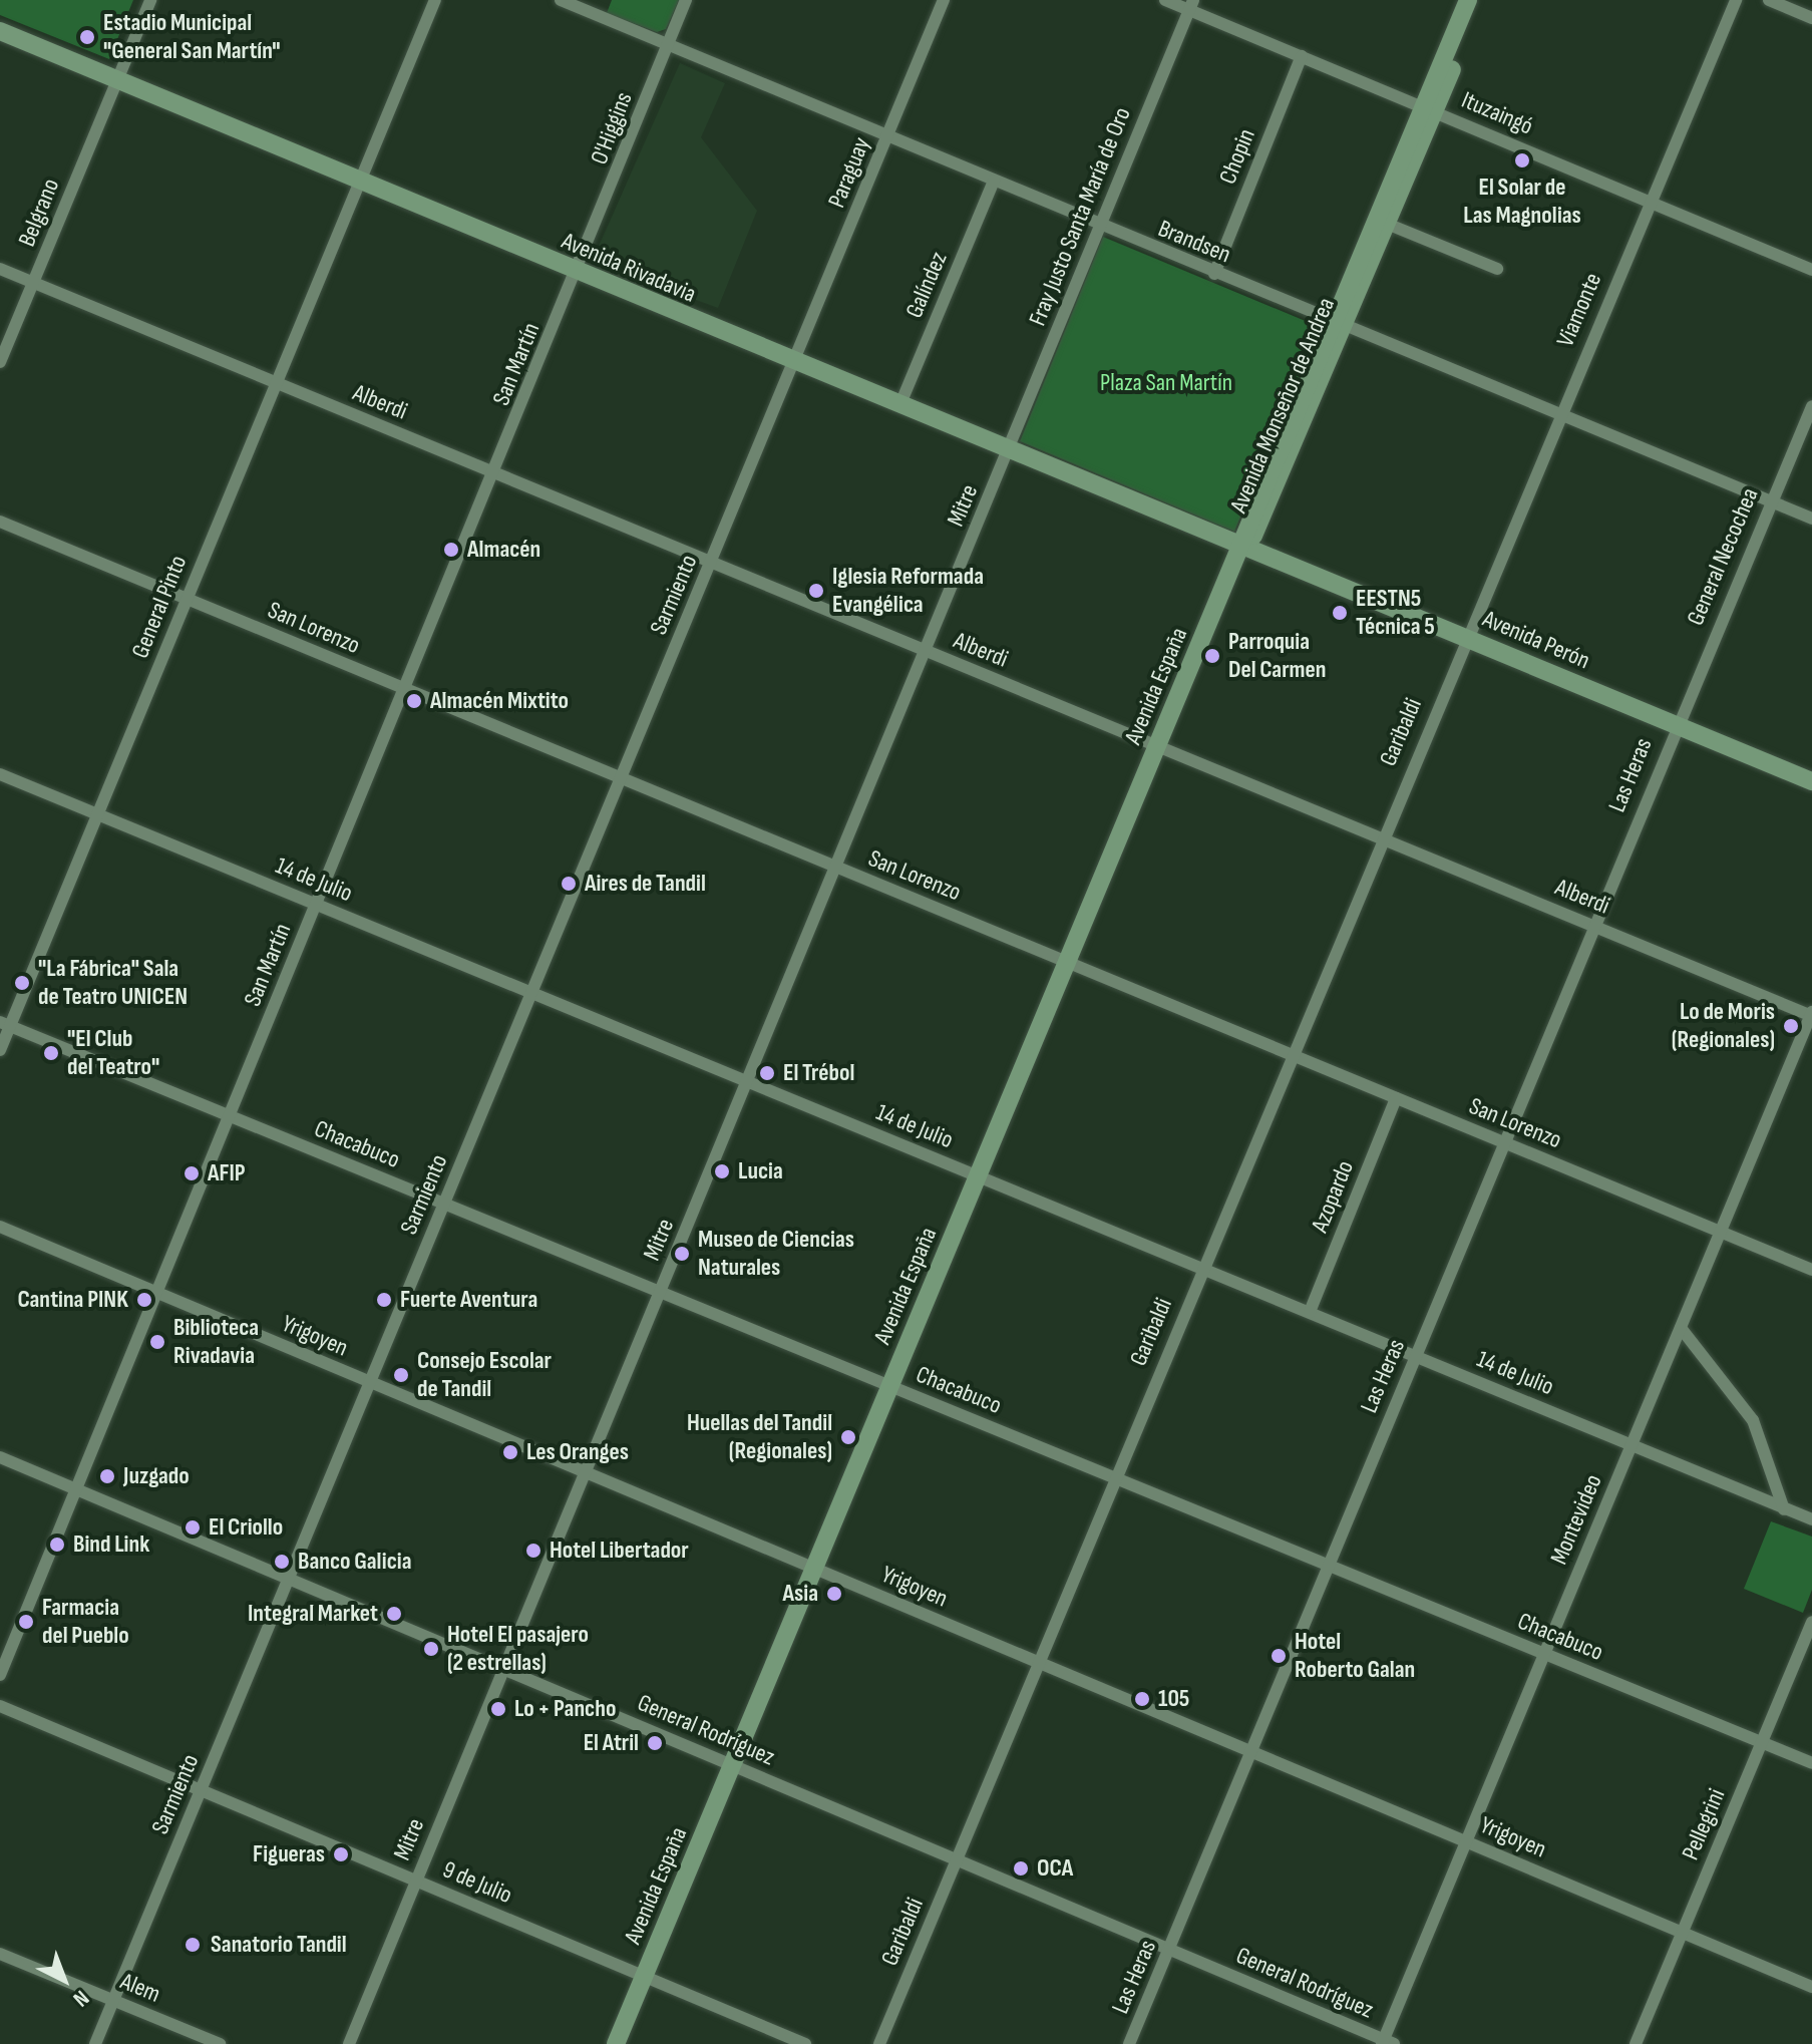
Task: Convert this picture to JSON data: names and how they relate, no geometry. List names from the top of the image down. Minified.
{"streets":{"main road":["Avenida Rivadavia","Avenida Monseñor de Andrea","Avenida Perón","Avenida España"],"street":["Ituzaingó","O'Higgins","Chopin","Paraguay","Belgrano","Fray Justo Santa María de Oro","Brandsen","Galíndez","Viamonte","San Martín","Alberdi","Mitre","General Necochea","Sarmiento","General Pinto","San Lorenzo","Garibaldi","Las Heras","14 de Julio","Chacabuco","Azopardo","Yrigoyen","Montevideo","General Rodríguez","Pellegrini","9 de Julio","Alem"]},"crossings":[["Ituzaingó","Chopin"],["Ituzaingó","Fray Justo Santa María de Oro"],["Ituzaingó","Viamonte"],["Ituzaingó","Avenida Monseñor de Andrea"],["O'Higgins","Brandsen"],["O'Higgins","Avenida Rivadavia"],["O'Higgins","San Martín"],["Chopin","Brandsen"],["Paraguay","Brandsen"],["Paraguay","Avenida Rivadavia"],["Paraguay","Sarmiento"],["Belgrano","Avenida Rivadavia"],["Belgrano","Alberdi"],["Fray Justo Santa María de Oro","Brandsen"],["Fray Justo Santa María de Oro","Avenida Rivadavia"],["Fray Justo Santa María de Oro","Mitre"],["Brandsen","Galíndez"],["Brandsen","Viamonte"],["Brandsen","Avenida Monseñor de Andrea"],["Brandsen","General Necochea"],["Avenida Rivadavia","Galíndez"],["Avenida Rivadavia","San Martín"],["Avenida Rivadavia","Avenida Monseñor de Andrea"],["Avenida Rivadavia","Mitre"],["Avenida Rivadavia","Sarmiento"],["Avenida Rivadavia","General Pinto"],["Avenida Rivadavia","Avenida Perón"],["Avenida Rivadavia","Avenida España"],["Viamonte","Avenida Perón"],["Viamonte","Garibaldi"],["San Martín","Alberdi"],["San Martín","San Lorenzo"],["San Martín","14 de Julio"],["San Martín","Chacabuco"],["San Martín","Yrigoyen"],["San Martín","General Rodríguez"],["Alberdi","Mitre"],["Alberdi","Sarmiento"],["Alberdi","General Pinto"],["Alberdi","Avenida España"],["Alberdi","Garibaldi"],["Alberdi","Las Heras"],["Alberdi","Montevideo"],["Avenida Monseñor de Andrea","Avenida Perón"],["Avenida Monseñor de Andrea","Avenida España"],["Mitre","San Lorenzo"],["Mitre","14 de Julio"],["Mitre","Chacabuco"],["Mitre","Yrigoyen"],["Mitre","General Rodríguez"],["Mitre","9 de Julio"],["General Necochea","Avenida Perón"],["General Necochea","Las Heras"],["Sarmiento","San Lorenzo"],["Sarmiento","14 de Julio"],["Sarmiento","Chacabuco"],["Sarmiento","Yrigoyen"],["Sarmiento","General Rodríguez"],["Sarmiento","9 de Julio"],["Sarmiento","Alem"],["General Pinto","San Lorenzo"],["General Pinto","14 de Julio"],["General Pinto","Chacabuco"],["San Lorenzo","Avenida España"],["San Lorenzo","Garibaldi"],["San Lorenzo","Las Heras"],["San Lorenzo","Azopardo"],["San Lorenzo","Montevideo"],["Avenida Perón","Avenida España"],["Avenida Perón","Garibaldi"],["Avenida Perón","Las Heras"],["Avenida España","14 de Julio"],["Avenida España","Chacabuco"],["Avenida España","Yrigoyen"],["Avenida España","General Rodríguez"],["Avenida España","9 de Julio"],["Garibaldi","14 de Julio"],["Garibaldi","Chacabuco"],["Garibaldi","Yrigoyen"],["Garibaldi","General Rodríguez"],["Las Heras","14 de Julio"],["Las Heras","Chacabuco"],["Las Heras","Yrigoyen"],["Las Heras","General Rodríguez"],["14 de Julio","Azopardo"],["14 de Julio","Montevideo"],["Chacabuco","Montevideo"],["Chacabuco","Pellegrini"],["Yrigoyen","Montevideo"],["Yrigoyen","Pellegrini"],["Montevideo","General Rodríguez"]],"parks":["Plaza San Martín"],"places":["Estadio Municipal \"General San Martín\"","El Solar de Las Magnolias","Almacén","Iglesia Reformada Evangélica","EESTN5 Técnica 5","Parroquia Del Carmen","Almacén Mixtito","Aires de Tandil","\"La Fábrica\" Sala de Teatro UNICEN","Lo de Moris (Regionales)","\"El Club del Teatro\"","El Trébol","Lucia","AFIP","Museo de Ciencias Naturales","Cantina PINK","Fuerte Aventura","Biblioteca Rivadavia","Consejo Escolar de Tandil","Huellas del Tandil (Regionales)","Les Oranges","Juzgado","El Criollo","Bind Link","Hotel Libertador","Banco Galicia","Asia","Integral Market","Farmacia del Pueblo","Hotel El pasajero (2 estrellas)","Hotel Roberto Galan","105","Lo + Pancho","El Atril","Figueras","OCA","Sanatorio Tandil"],"north":"bottom right"}
